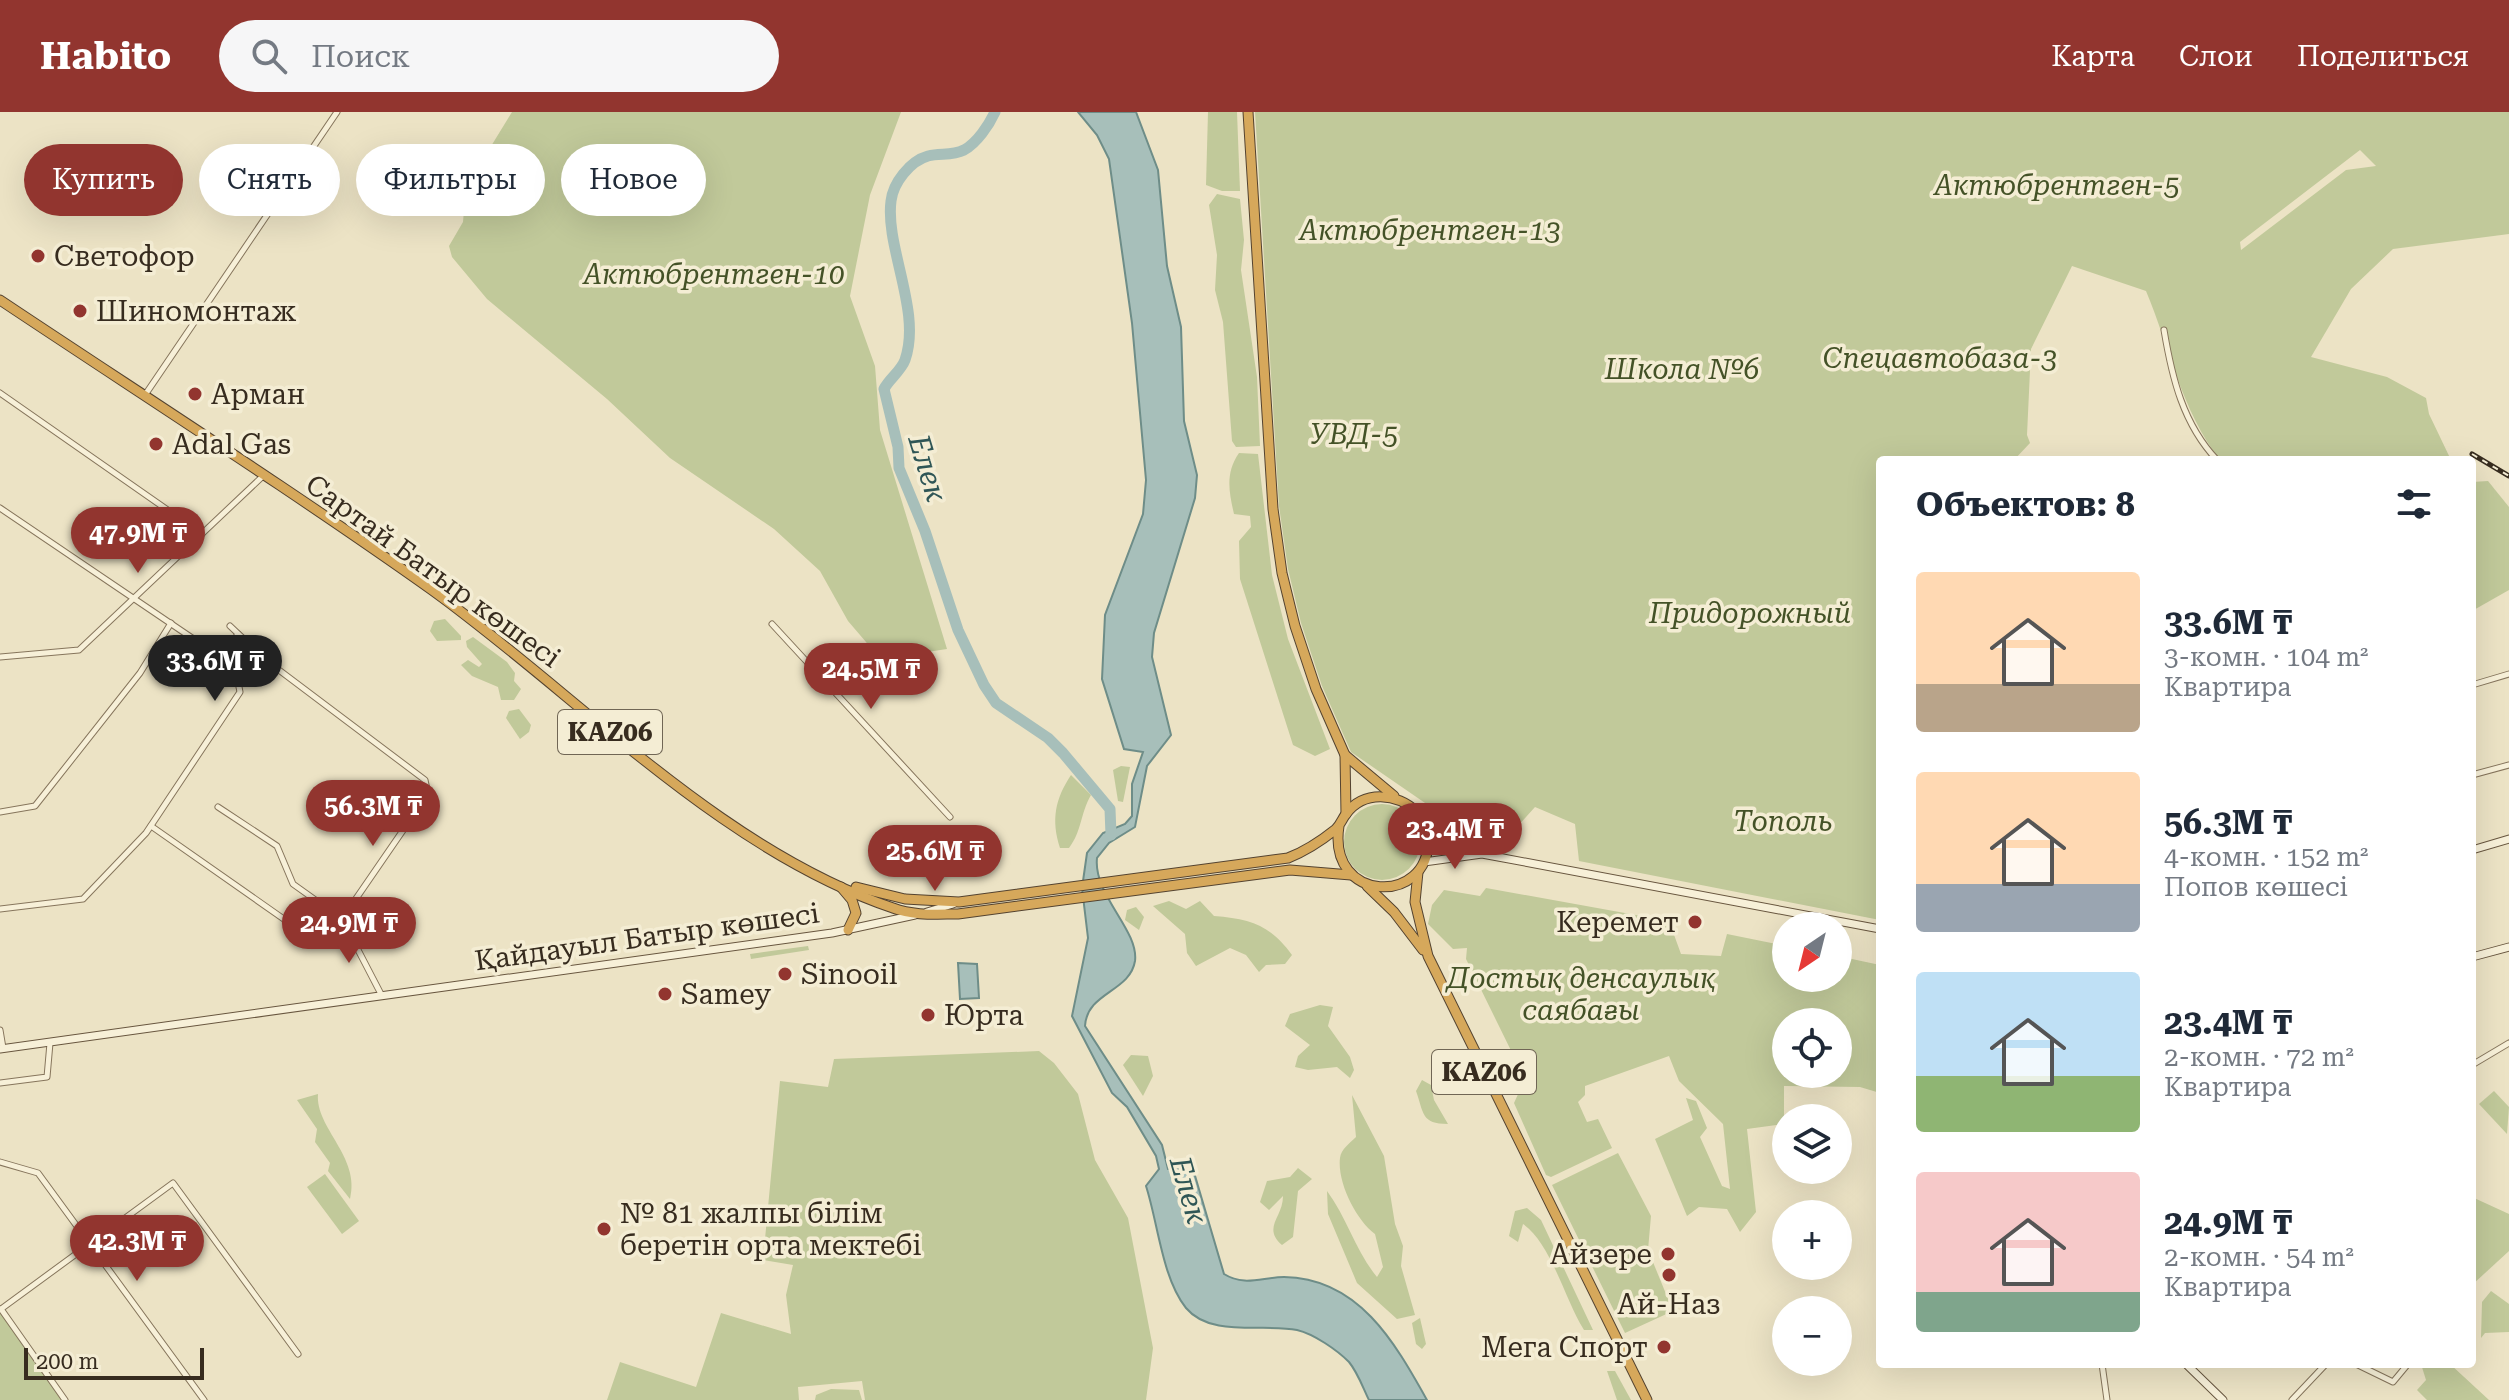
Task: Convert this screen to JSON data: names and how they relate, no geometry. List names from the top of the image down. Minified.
{"streets":{"highway":["Сартай Батыр көшесі","KАZ06"],"street":["Қайдауыл Батыр көшесі"]},"crossings":[["Сартай Батыр көшесі","KАZ06"],["KАZ06","Қайдауыл Батыр көшесі"]],"water":["Елек"],"parks":["Актюбрентген-5","Актюбрентген-13","Актюбрентген-10","Спецавтобаза-3","Школа №6","УВД-5","Придорожный","Тополь","Достық денсаулық саябағы"],"places":["Светофор","Шиномонтаж","Арман","Adal Gas","Керемет","Sinooil","Samey","Юрта","№ 81 жалпы білім беретін орта мектебі","Айзере","Ай-Наз","Мега Спорт"],"scale_bar":"200 m","north":"bottom left","page":{"header":"Habito","search":"Поиск","nav":["Карта","Слои","Поделиться"],"chip":["Купить","Снять","Фильтры","Новое"],"heading":"Объектов: 8","price":["47.9M ₸","33.6M ₸","24.5M ₸","56.3M ₸","23.4M ₸","25.6M ₸","24.9M ₸","42.3M ₸"],"list":[{"name":"33.6M ₸","note":"3-комн. · 104 m² · Квартира"},{"name":"56.3M ₸","note":"4-комн. · 152 m² · Попов көшесі"},{"name":"23.4M ₸","note":"2-комн. · 72 m² · Квартира"},{"name":"24.9M ₸","note":"2-комн. · 54 m² · Квартира"}],"map_buttons":["+","−"],"scale":"200 m"}}
